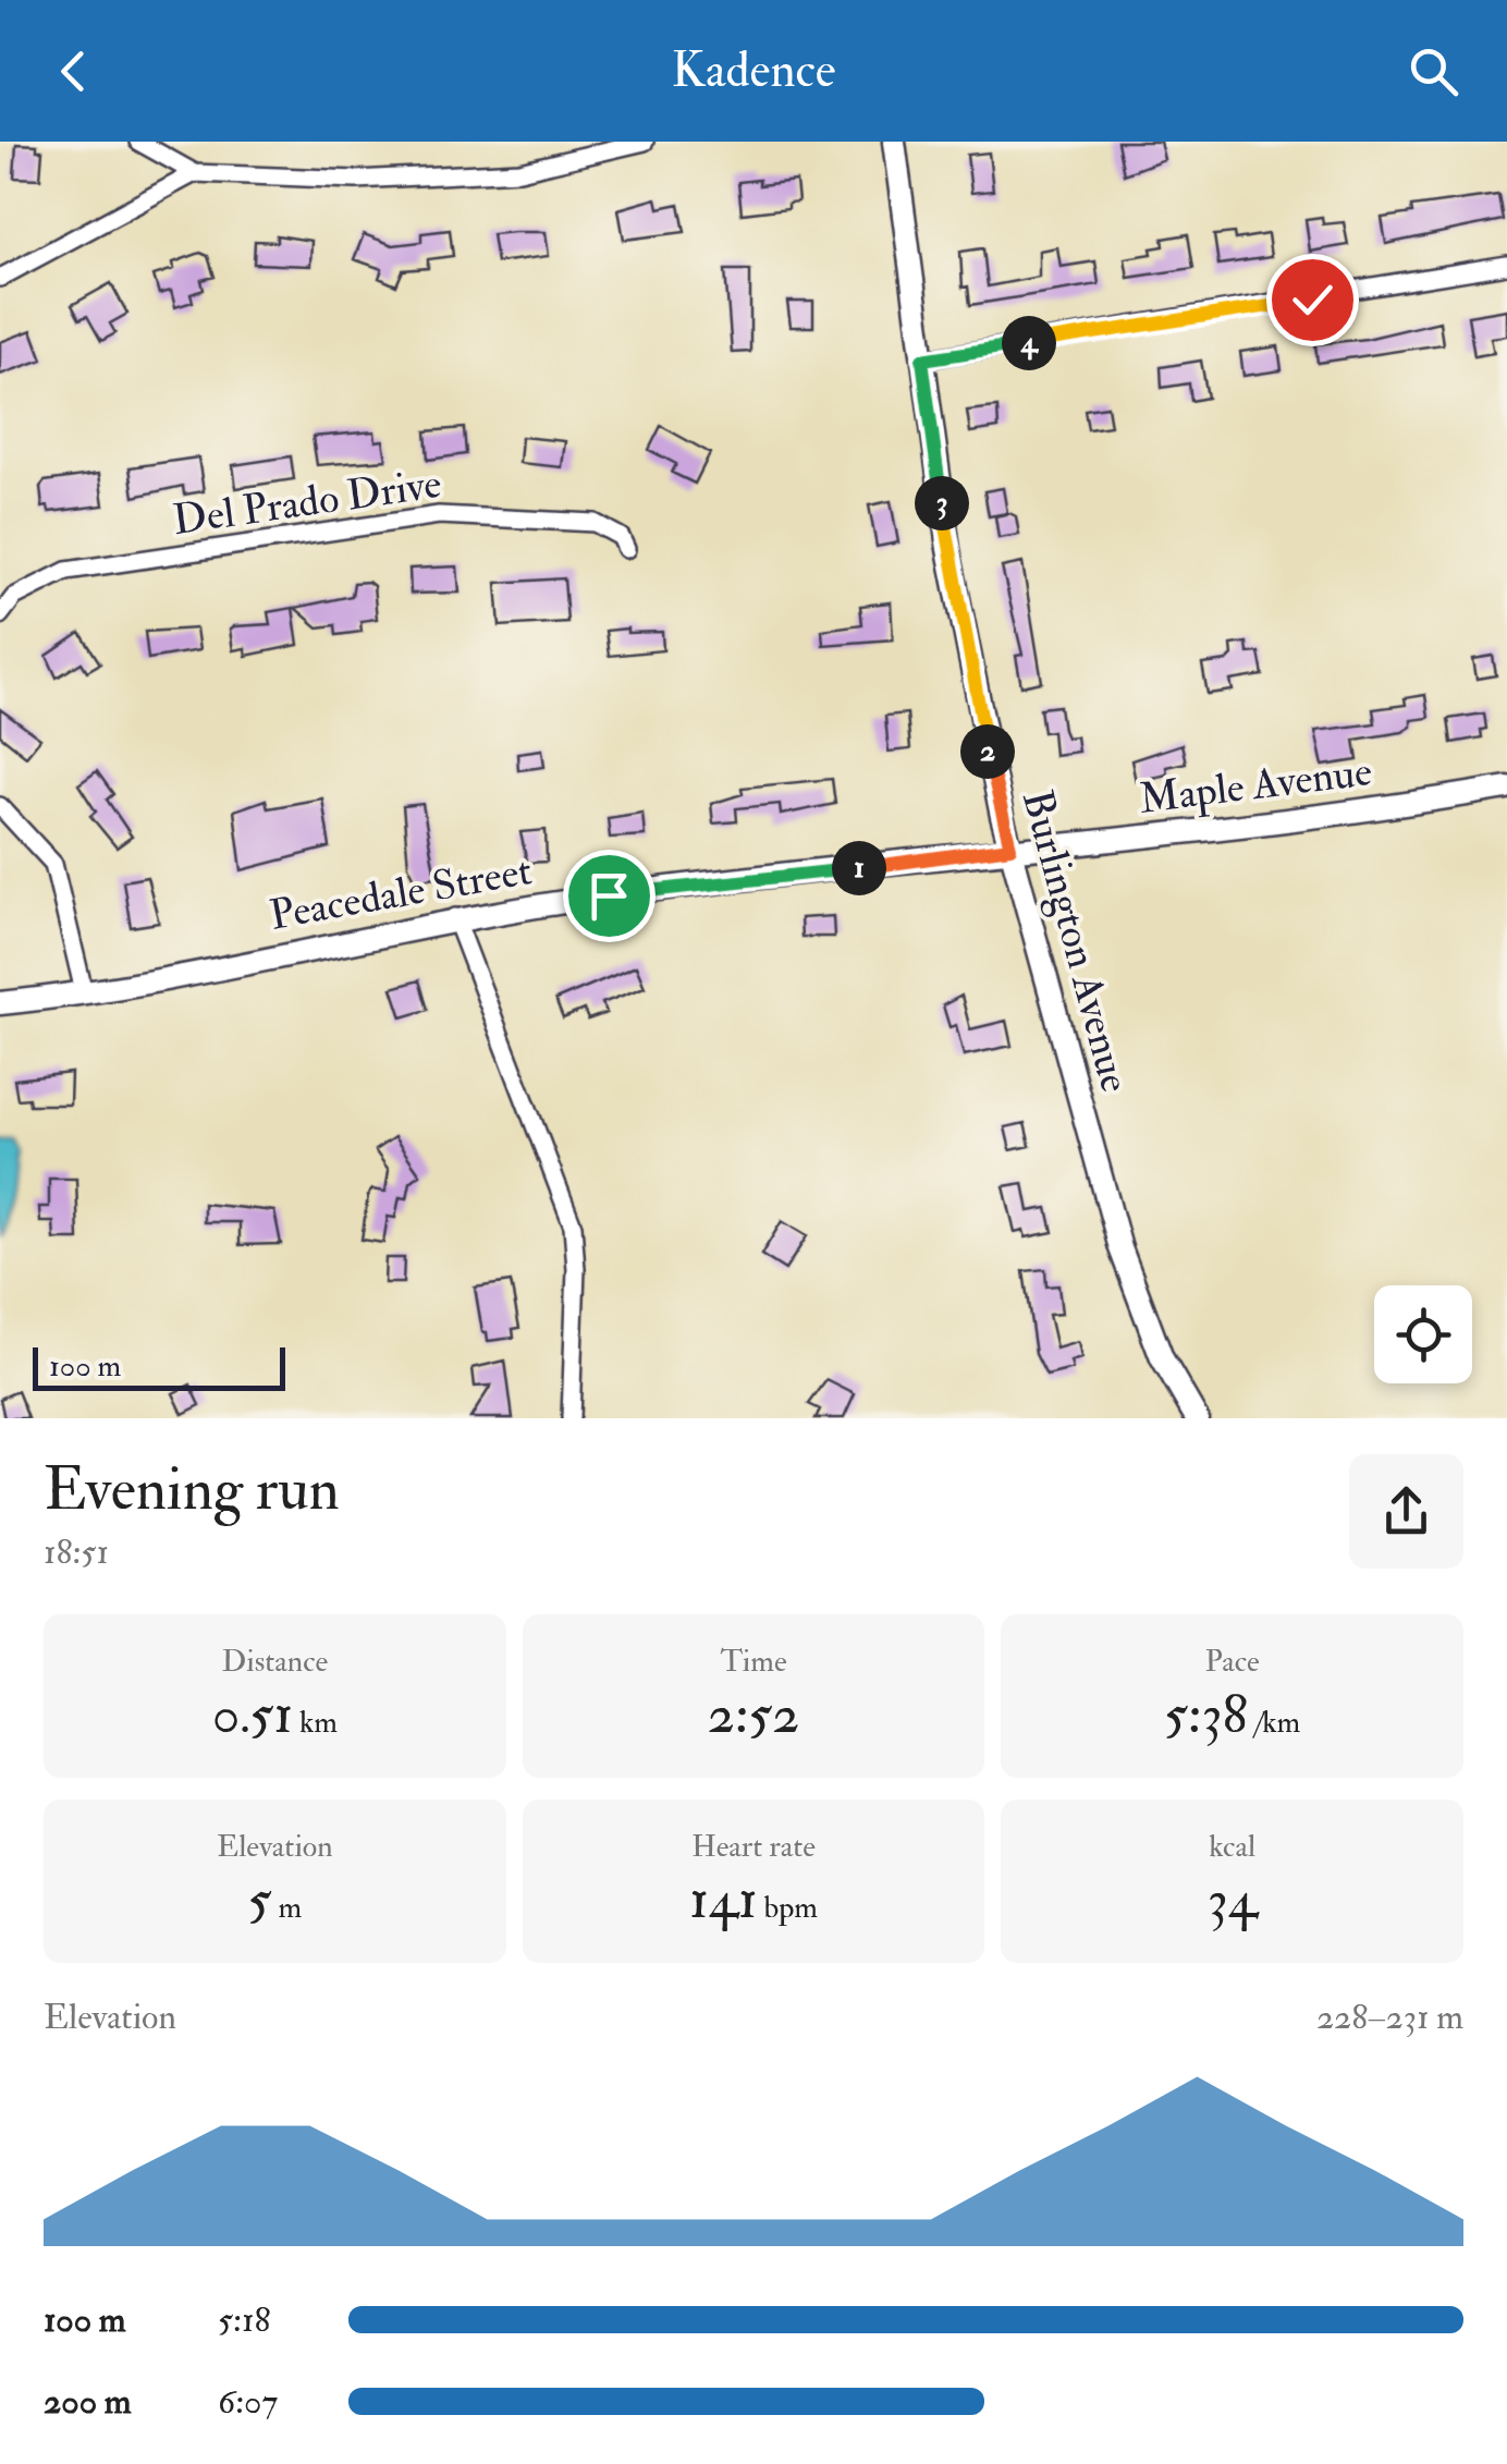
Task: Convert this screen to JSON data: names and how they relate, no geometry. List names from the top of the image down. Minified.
{"streets":{"main road":["Maple Avenue","Peacedale Street","Burlington Avenue"],"street":["Del Prado Drive"]},"crossings":[["Maple Avenue","Peacedale Street"],["Maple Avenue","Burlington Avenue"],["Peacedale Street","Burlington Avenue"]],"scale_bar":"100 m","page":{"header":"Kadence","pins":["4","3","2","1"],"scale":"100 m","heading":["Evening run","18:51"],"stats":[["Distance","0.51 km"],["Time","2:52"],["Pace","5:38 /km"],["Elevation","5 m"],["Heart rate","141 bpm"],["kcal","34"]],"chart":["Elevation","228–231 m"],"list":[{"name":"100 m","note":"5:18"},{"name":"200 m","note":"6:07"}]}}
